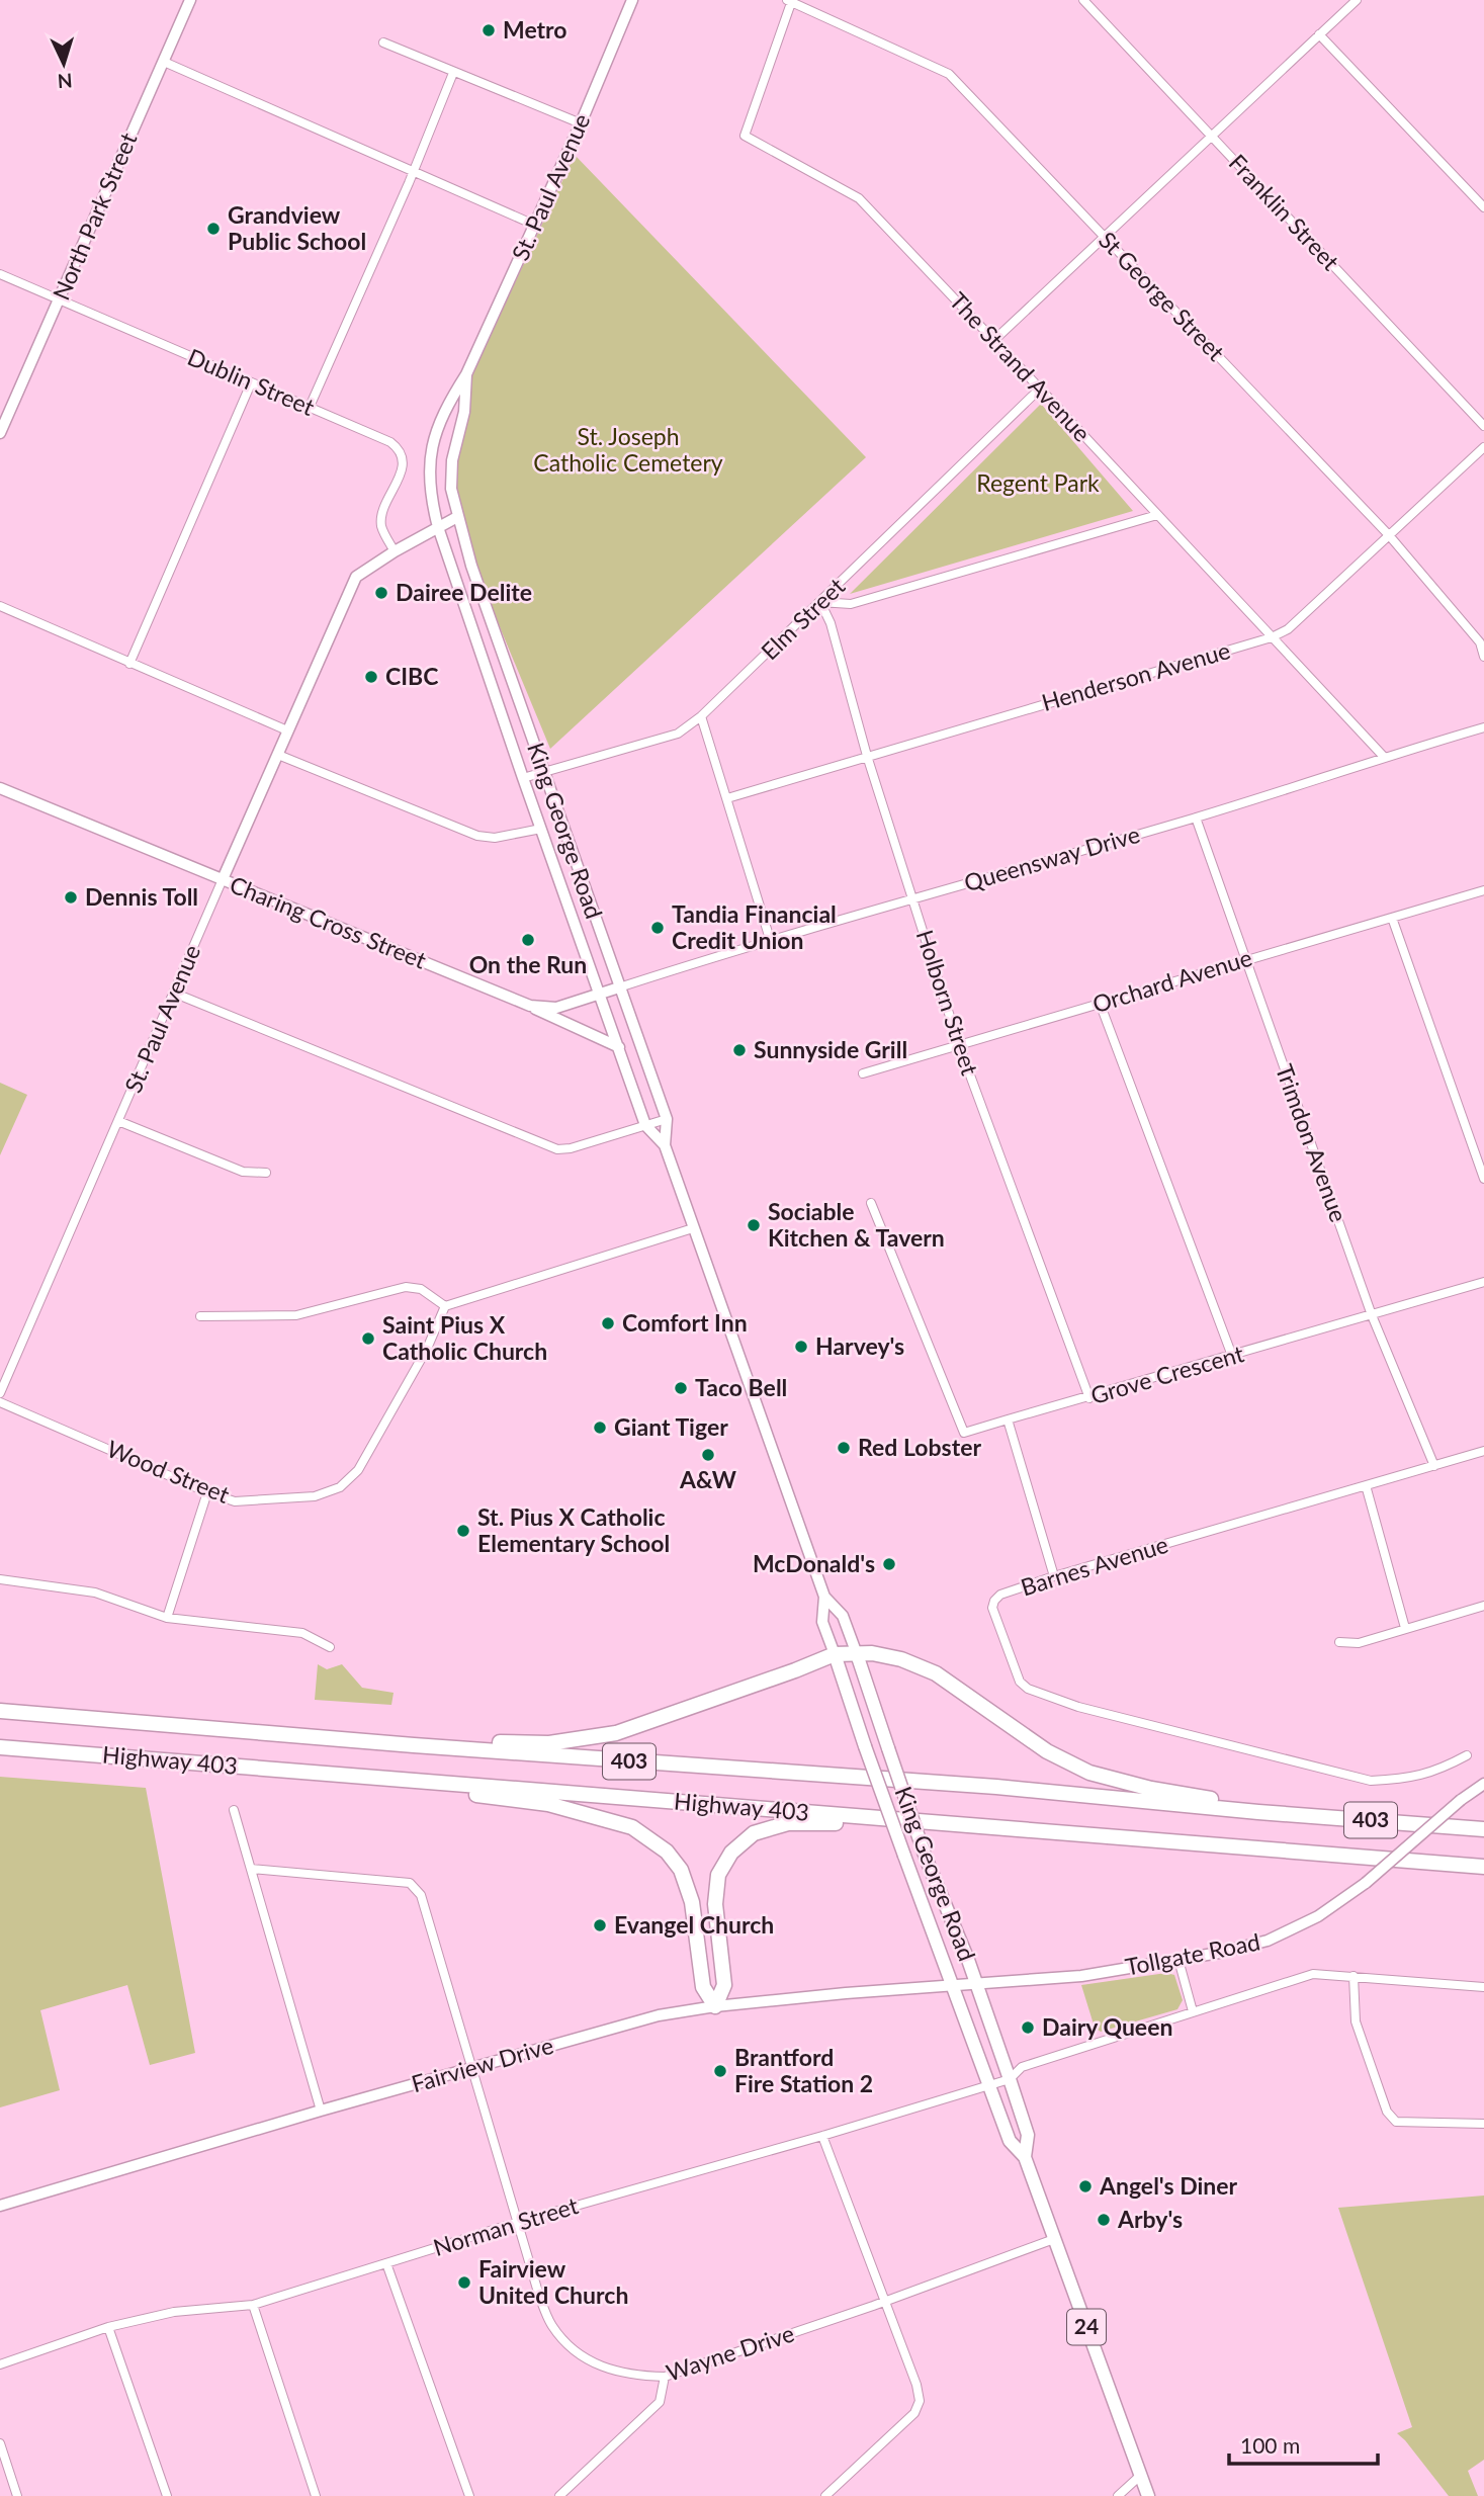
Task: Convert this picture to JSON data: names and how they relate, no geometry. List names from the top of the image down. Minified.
{"streets":{"highway":["Highway 403","403"],"main road":["St. Paul Avenue","North Park Street","King George Road","Charing Cross Street","Tollgate Road","Fairview Drive","24"],"street":["Franklin Street","St George Street","The Strand Avenue","Dublin Street","Elm Street","Henderson Avenue","Queensway Drive","Orchard Avenue","Holborn Street","Trimdon Avenue","Grove Crescent","Wood Street","Barnes Avenue","Norman Street","Wayne Drive"]},"crossings":[["St. Paul Avenue","Dublin Street"],["St. Paul Avenue","King George Road"],["St. Paul Avenue","Charing Cross Street"],["North Park Street","Dublin Street"],["St George Street","The Strand Avenue"],["St George Street","Henderson Avenue"],["The Strand Avenue","Elm Street"],["The Strand Avenue","Henderson Avenue"],["The Strand Avenue","Queensway Drive"],["Elm Street","King George Road"],["Elm Street","Holborn Street"],["Henderson Avenue","Holborn Street"],["King George Road","Queensway Drive"],["King George Road","Charing Cross Street"],["King George Road","Tollgate Road"],["King George Road","Fairview Drive"],["King George Road","Norman Street"],["King George Road","Wayne Drive"],["Queensway Drive","Charing Cross Street"],["Queensway Drive","Holborn Street"],["Queensway Drive","Trimdon Avenue"],["Orchard Avenue","Holborn Street"],["Orchard Avenue","Trimdon Avenue"],["Holborn Street","Grove Crescent"],["Trimdon Avenue","Grove Crescent"],["Trimdon Avenue","Barnes Avenue"],["Tollgate Road","Fairview Drive"],["Fairview Drive","Wayne Drive"],["Norman Street","Wayne Drive"]],"parks":["St. Joseph Catholic Cemetery","Regent Park"],"places":["Metro","Grandview Public School","Dairee Delite","CIBC","Dennis Toll","Tandia Financial Credit Union","On the Run","Sunnyside Grill","Sociable Kitchen & Tavern","Comfort Inn","Saint Pius X Catholic Church","Harvey's","Taco Bell","Giant Tiger","Red Lobster","A&W","St. Pius X Catholic Elementary School","McDonald's","Evangel Church","Dairy Queen","Brantford Fire Station 2","Angel's Diner","Arby's","Fairview United Church"],"scale_bar":"100 m","north":"bottom"}
